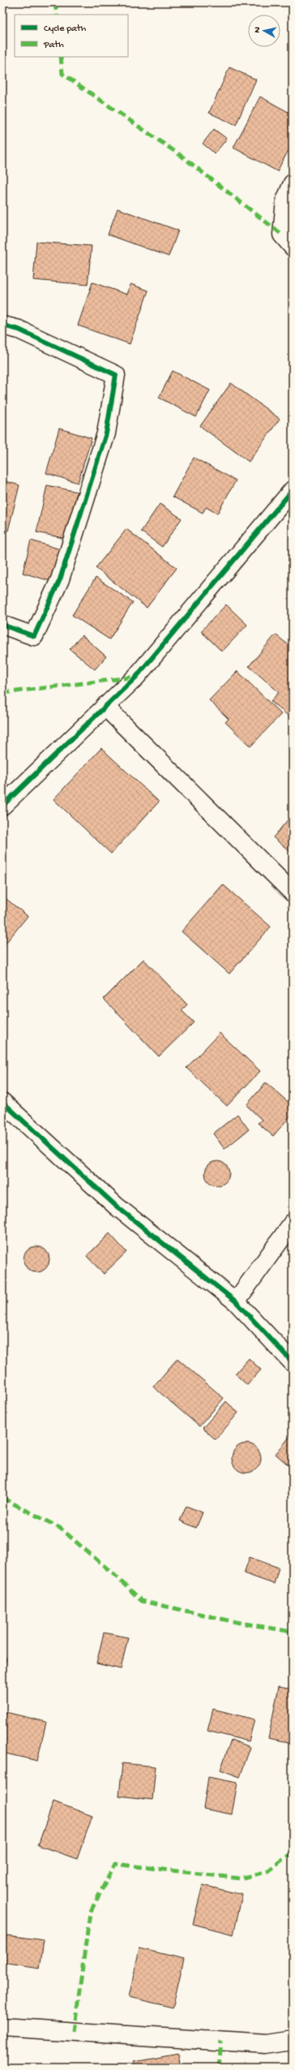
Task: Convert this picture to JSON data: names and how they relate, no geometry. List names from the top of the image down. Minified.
{"legend":["Cycle path","Path"],"north":"left"}
